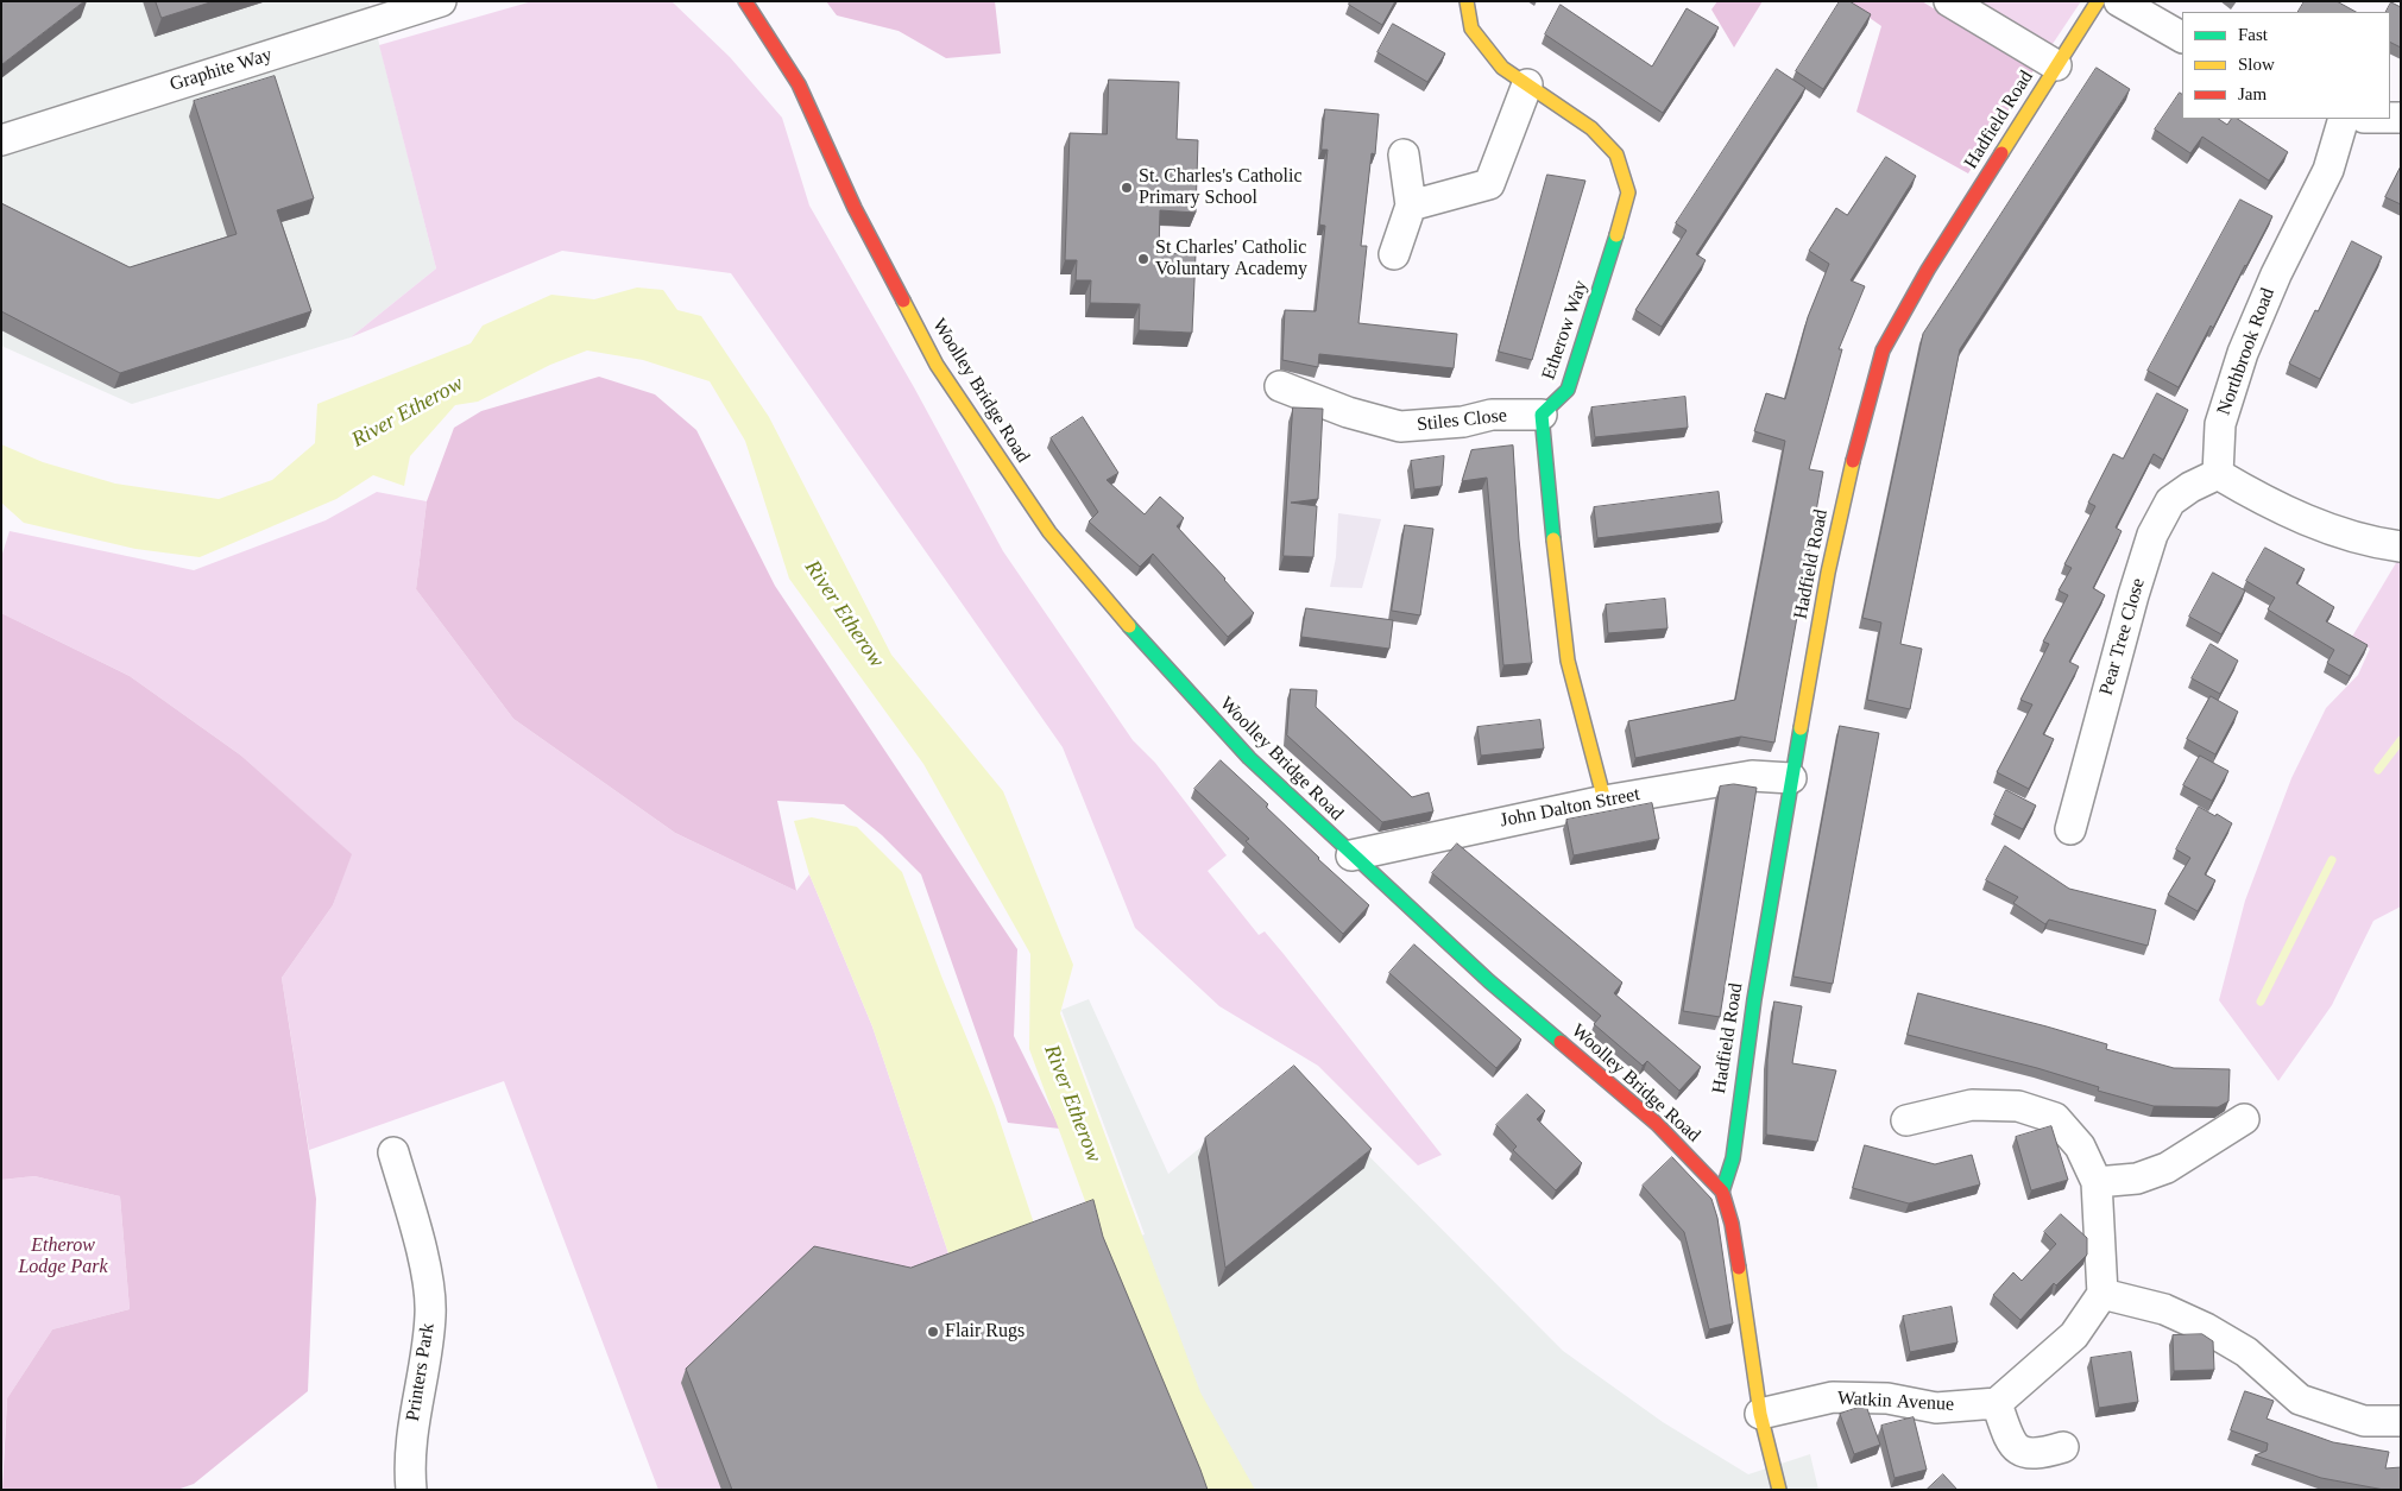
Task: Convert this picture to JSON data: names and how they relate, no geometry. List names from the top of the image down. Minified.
{"streets":{"street":["Graphite Way","Hadfield Road","Etherow Way","Northbrook Road","Woolley Bridge Road","Stiles Close","Pear Tree Close","John Dalton Street","Printers Park","Watkin Avenue"]},"crossings":[["Hadfield Road","Woolley Bridge Road"],["Hadfield Road","John Dalton Street"],["Etherow Way","Stiles Close"],["Northbrook Road","Pear Tree Close"],["Woolley Bridge Road","John Dalton Street"],["Woolley Bridge Road","Watkin Avenue"]],"water":["River Etherow"],"parks":["Etherow Lodge Park"],"places":["St. Charles's Catholic Primary School","St Charles' Catholic Voluntary Academy","Flair Rugs"],"legend":["Fast","Slow","Jam"]}
